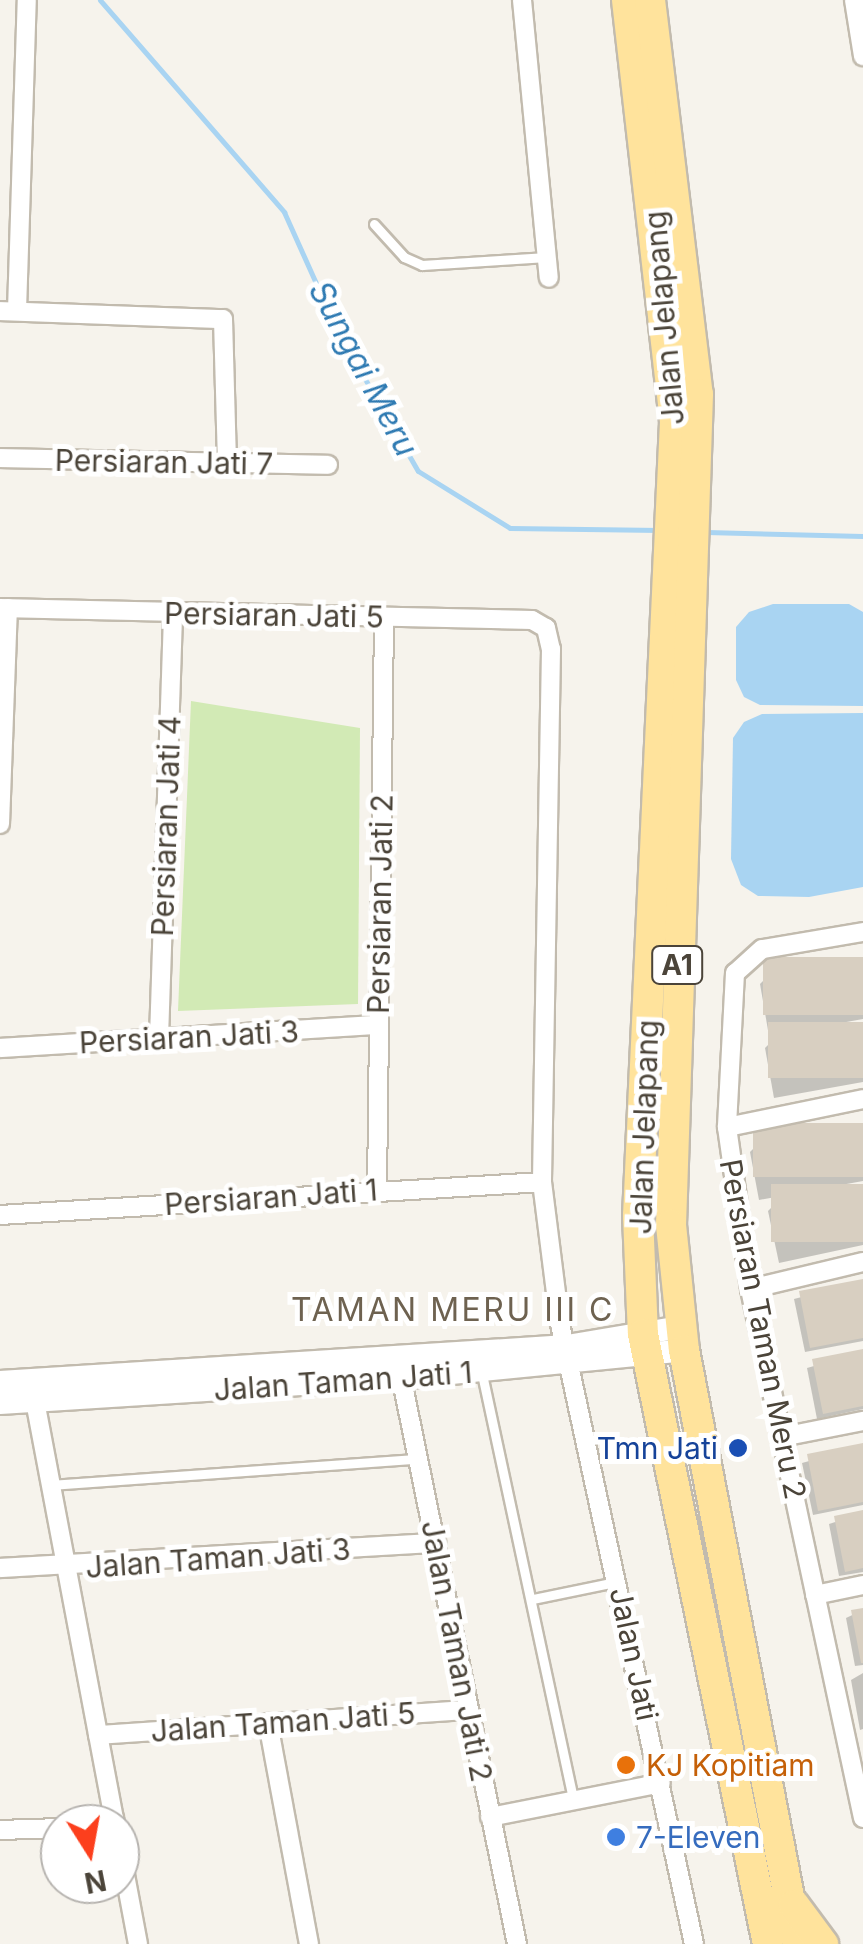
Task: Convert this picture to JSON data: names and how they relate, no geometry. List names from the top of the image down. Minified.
{"streets":{"main road":["Jalan Jelapang","A1"],"street":["Persiaran Jati 7","Persiaran Jati 5","Persiaran Jati 4","Persiaran Jati 2","Persiaran Jati 3","Persiaran Jati 1","Persiaran Taman Meru 2","Jalan Taman Jati 1","Jalan Taman Jati 3","Jalan Taman Jati 2","Jalan Jati","Jalan Taman Jati 5"]},"crossings":[["Jalan Jelapang","Jalan Taman Jati 1"],["Persiaran Jati 5","Persiaran Jati 4"],["Persiaran Jati 5","Persiaran Jati 2"],["Persiaran Jati 5","Jalan Jati"],["Persiaran Jati 4","Persiaran Jati 3"],["Persiaran Jati 2","Persiaran Jati 3"],["Persiaran Jati 2","Persiaran Jati 1"],["Persiaran Jati 1","Jalan Jati"],["Jalan Taman Jati 1","Jalan Taman Jati 2"],["Jalan Taman Jati 1","Jalan Jati"],["Jalan Taman Jati 3","Jalan Taman Jati 2"],["Jalan Taman Jati 2","Jalan Taman Jati 5"]],"districts":["TAMAN MERU III C"],"water":["Sungai Meru"],"places":["Tmn Jati","KJ Kopitiam","7-Eleven"],"north":"bottom"}
